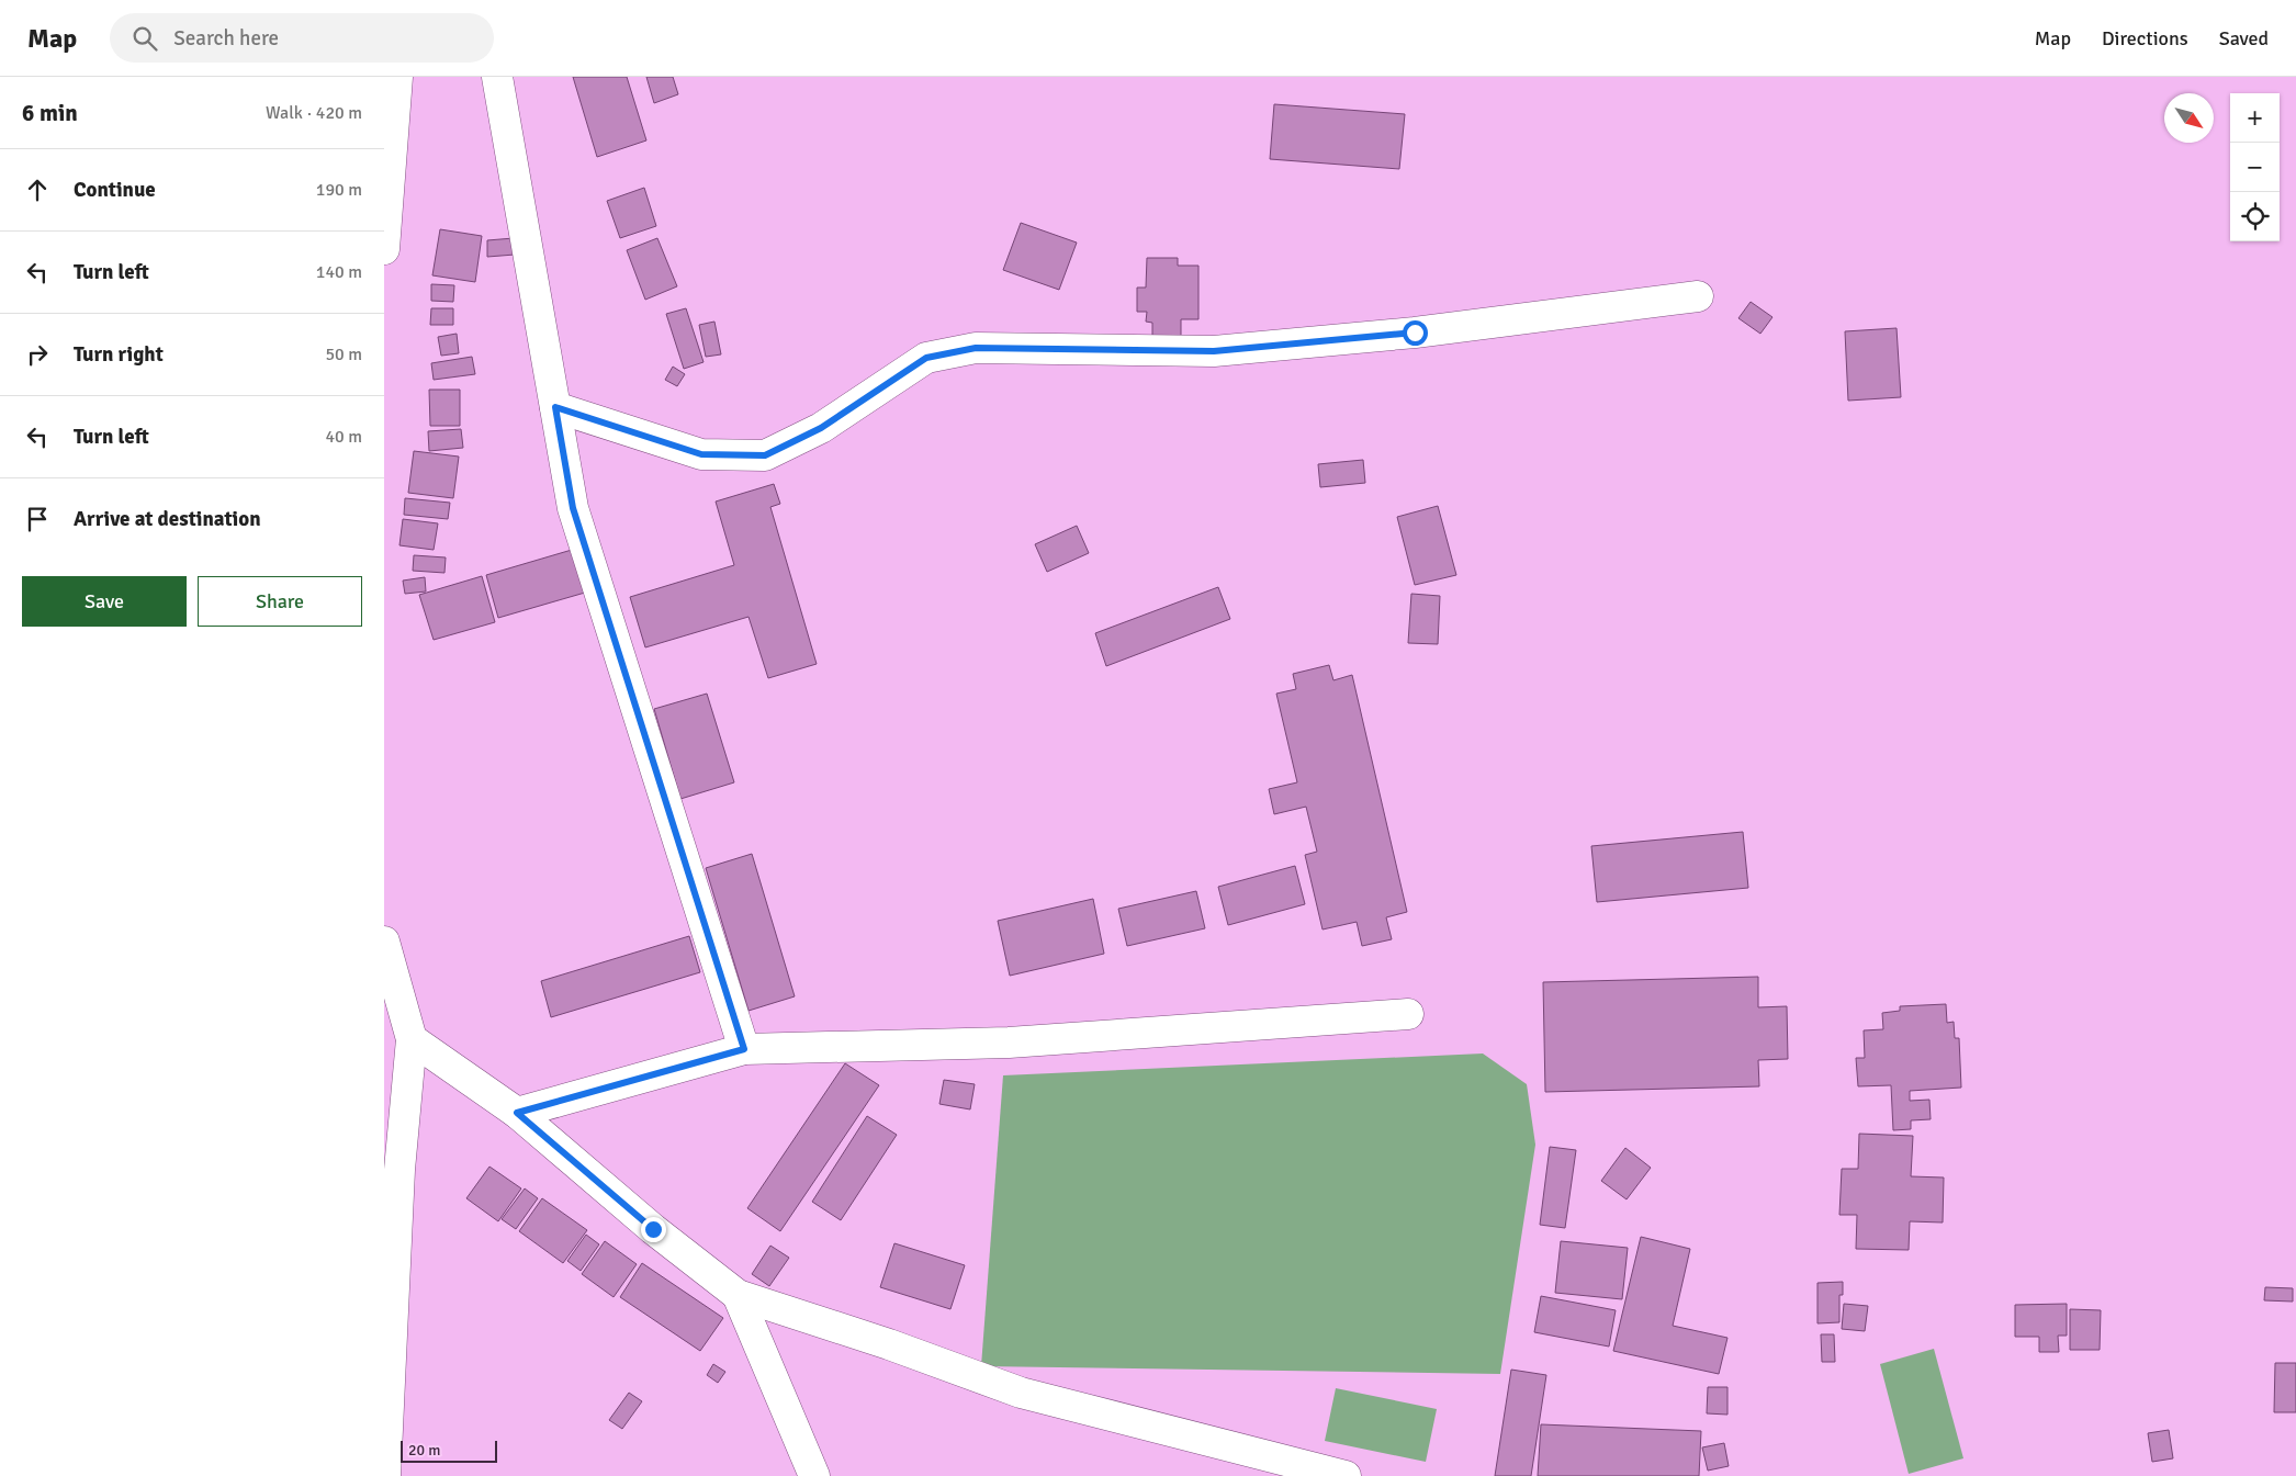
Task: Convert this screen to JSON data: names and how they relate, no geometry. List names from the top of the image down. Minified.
{"scale_bar":"20 m","north":"bottom right","page":{"header":"Map","search":"Search here","nav":["Map","Directions","Saved"],"heading":["6 min","Walk · 420 m"],"map_buttons":["+","−"],"list":[["Continue","190 m"],["Turn left","140 m"],["Turn right","50 m"],["Turn left","40 m"],"Arrive at destination"],"buttons":["Save","Share"],"scale":"20 m"}}
